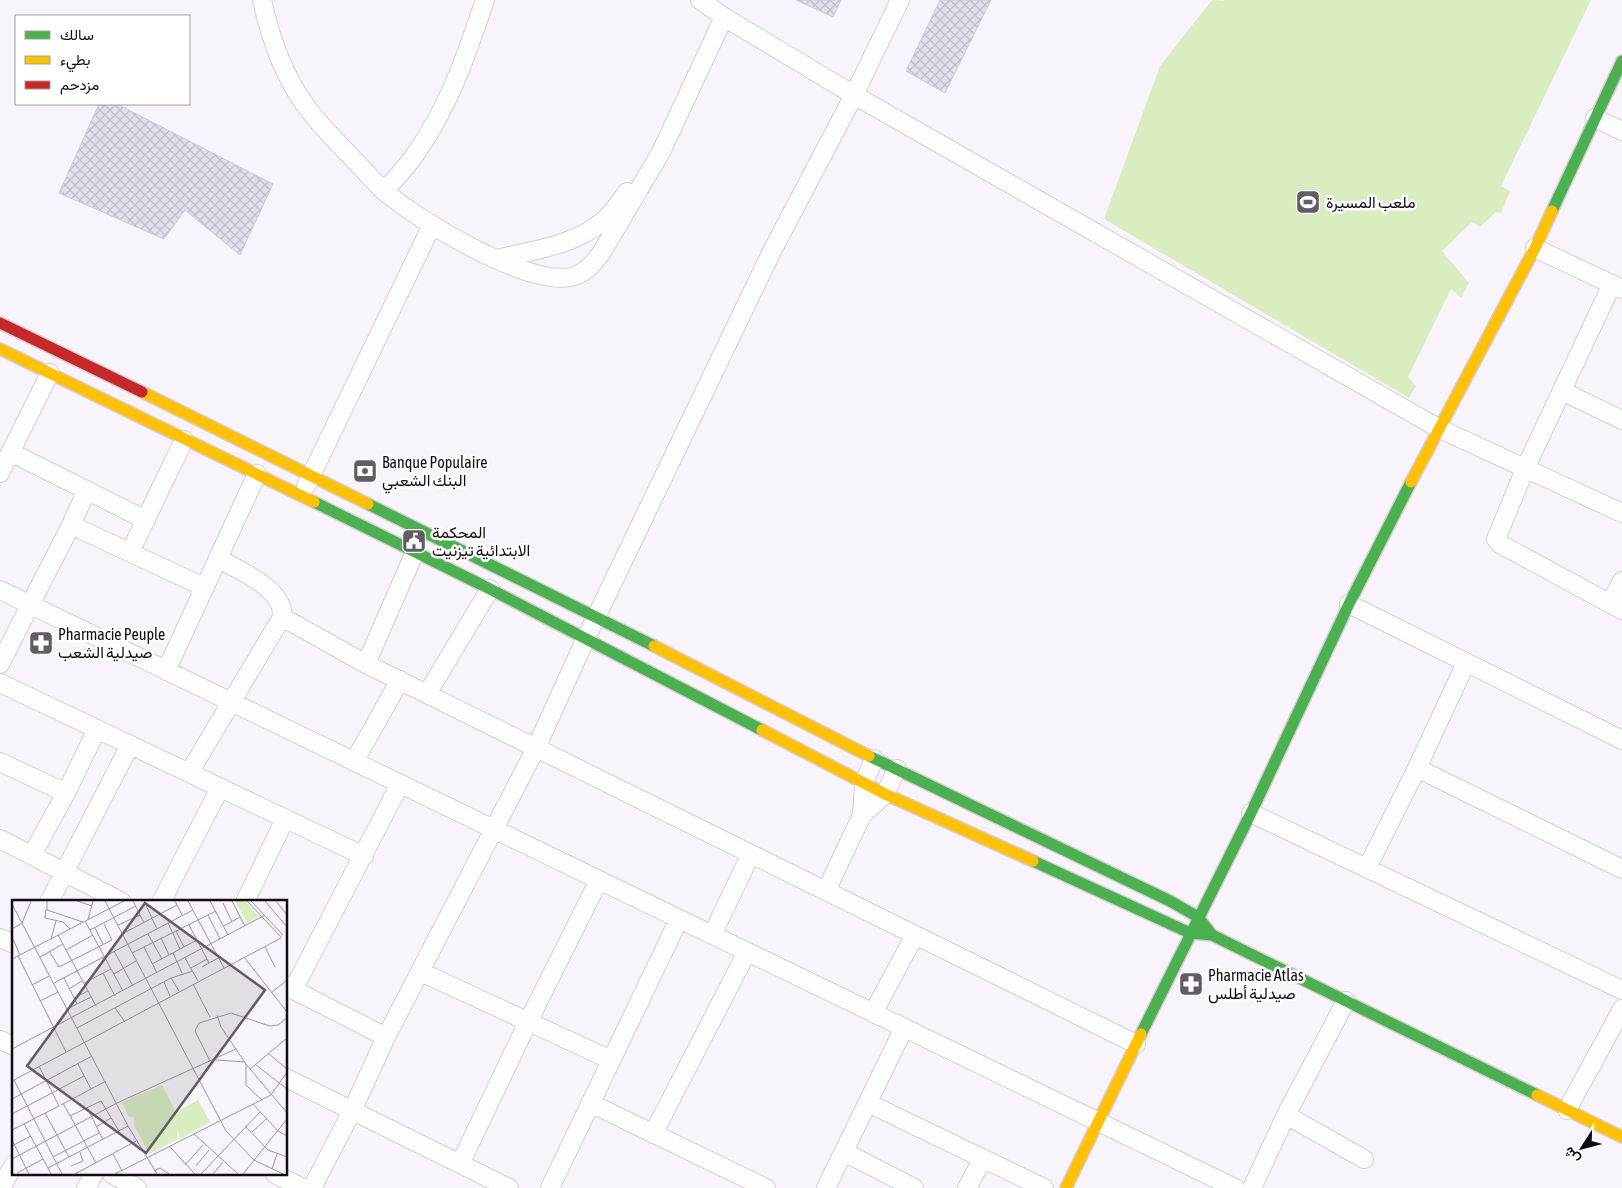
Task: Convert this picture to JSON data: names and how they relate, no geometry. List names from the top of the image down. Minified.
{"places":{"sports":["ملعب المسيرة"],"bank":["Banque Populaire البنك الشعبي"],"public building":["المحكمة الابتدائية تيزنيت"],"pharmacy":["Pharmacie Peuple صيدلية الشعب","Pharmacie Atlas صيدلية أطلس"]},"legend":["سالك","بطيء","مزدحم"],"north":"bottom left"}
